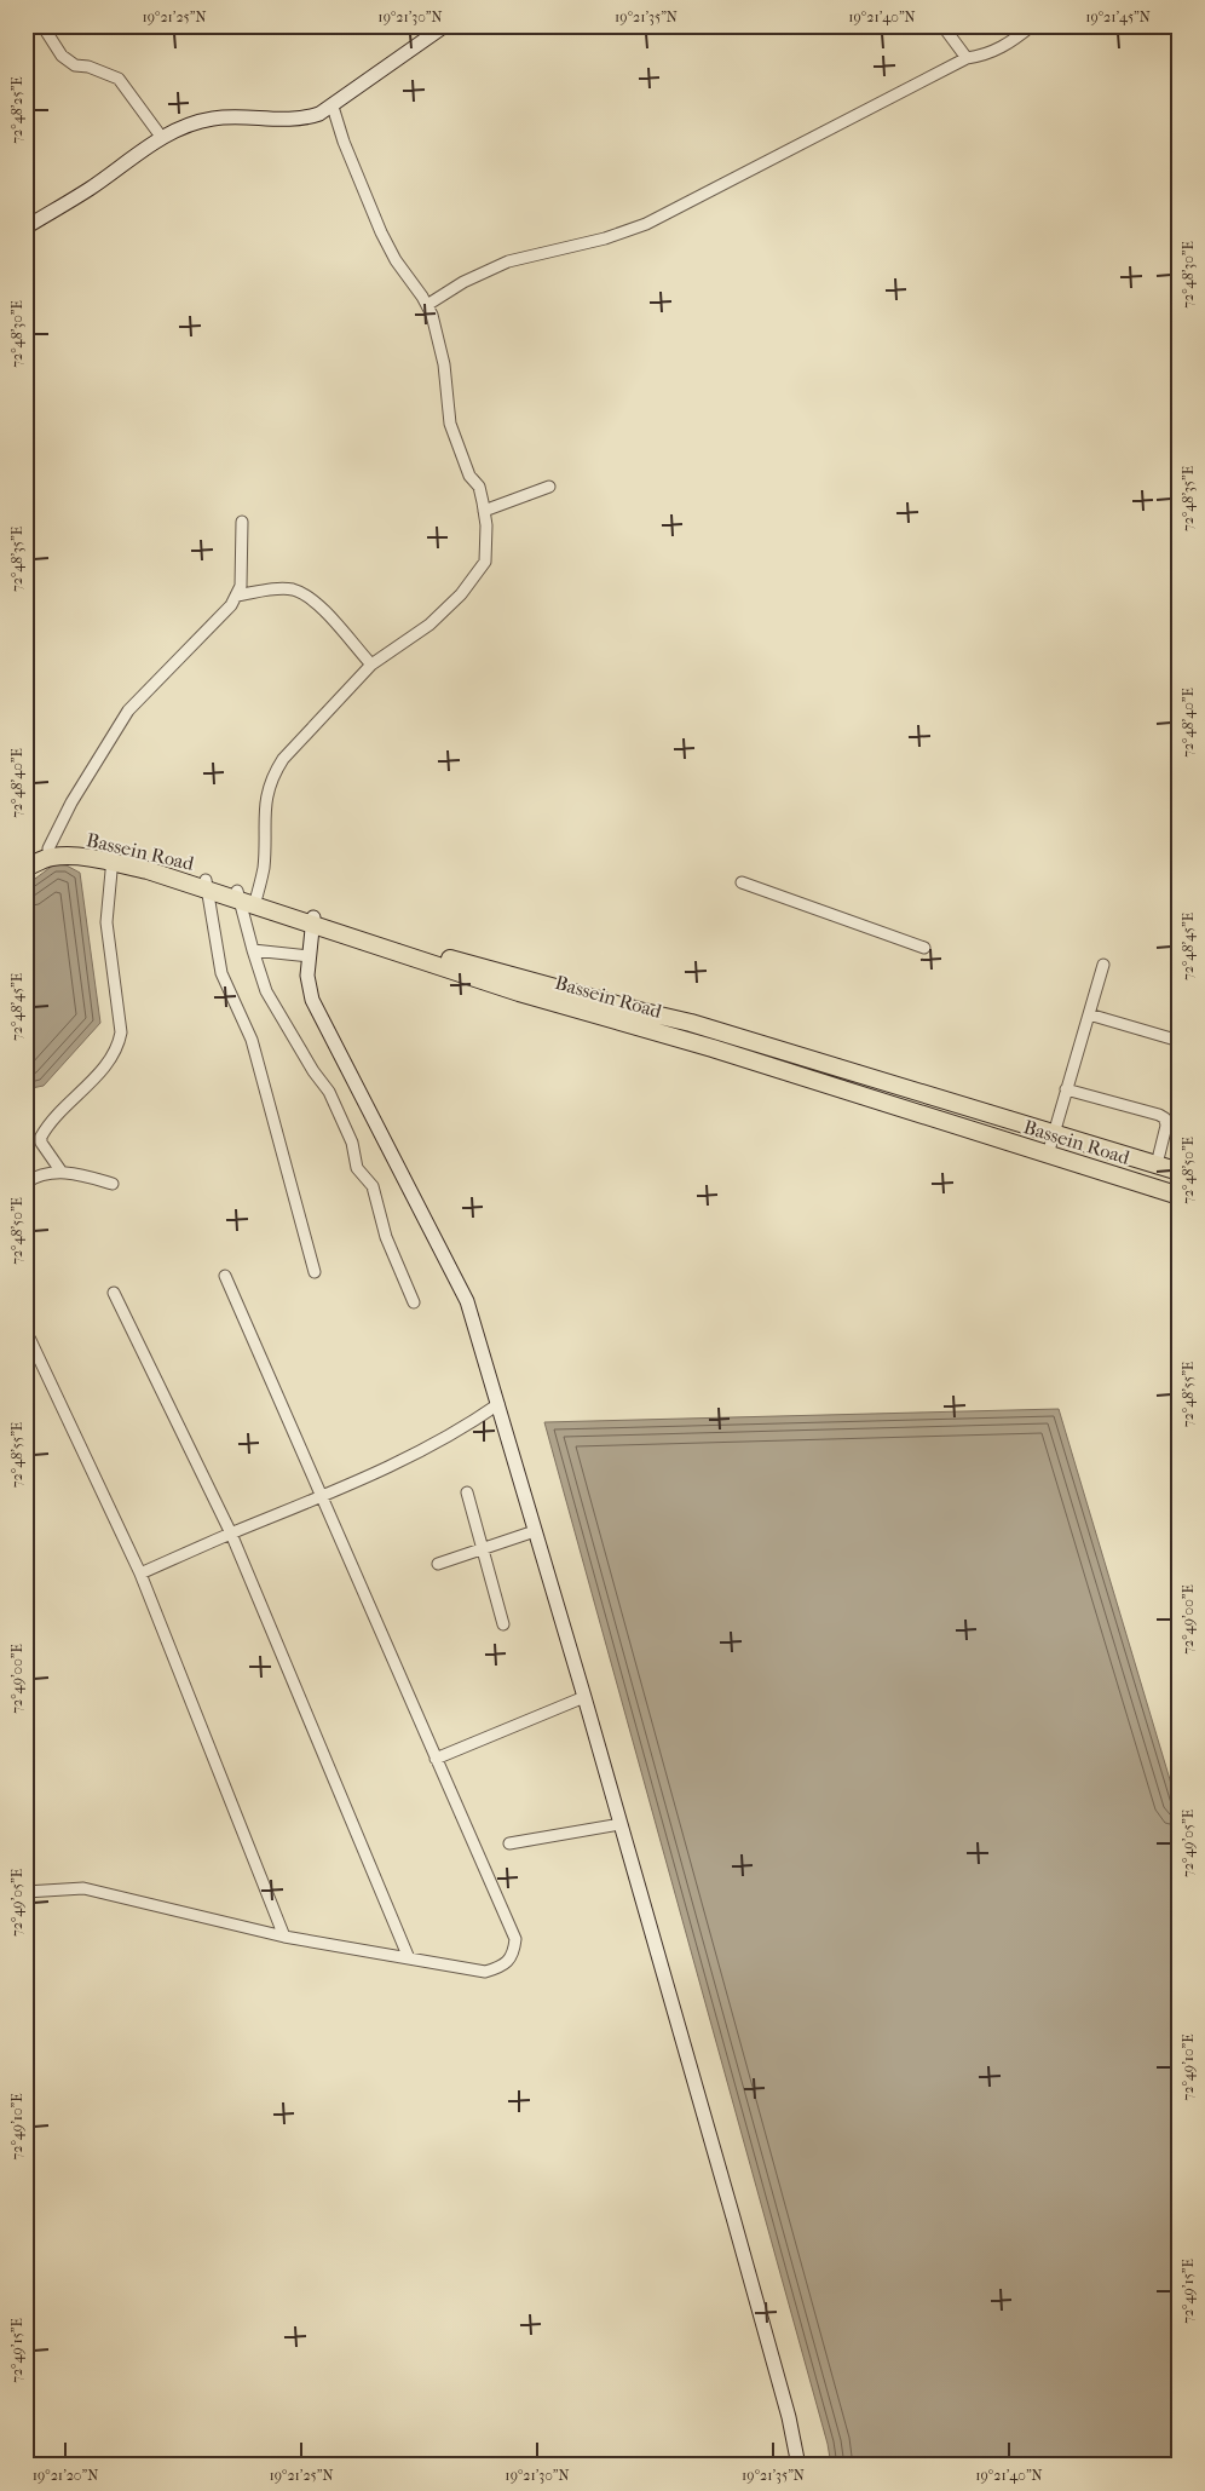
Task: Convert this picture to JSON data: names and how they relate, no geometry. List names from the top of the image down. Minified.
{"streets":{"main road":["Bassein Road"]},"coordinates":["19°21'25\"N","19°21'30\"N","19°21'35\"N","19°21'40\"N","19°21'45\"N","72°48'25\"E","72°48'30\"E","72°48'35\"E","72°48'40\"E","72°48'45\"E","72°48'50\"E","72°48'55\"E","72°49'00\"E","72°49'05\"E","72°49'10\"E","72°49'15\"E","19°21'20\"N"]}
